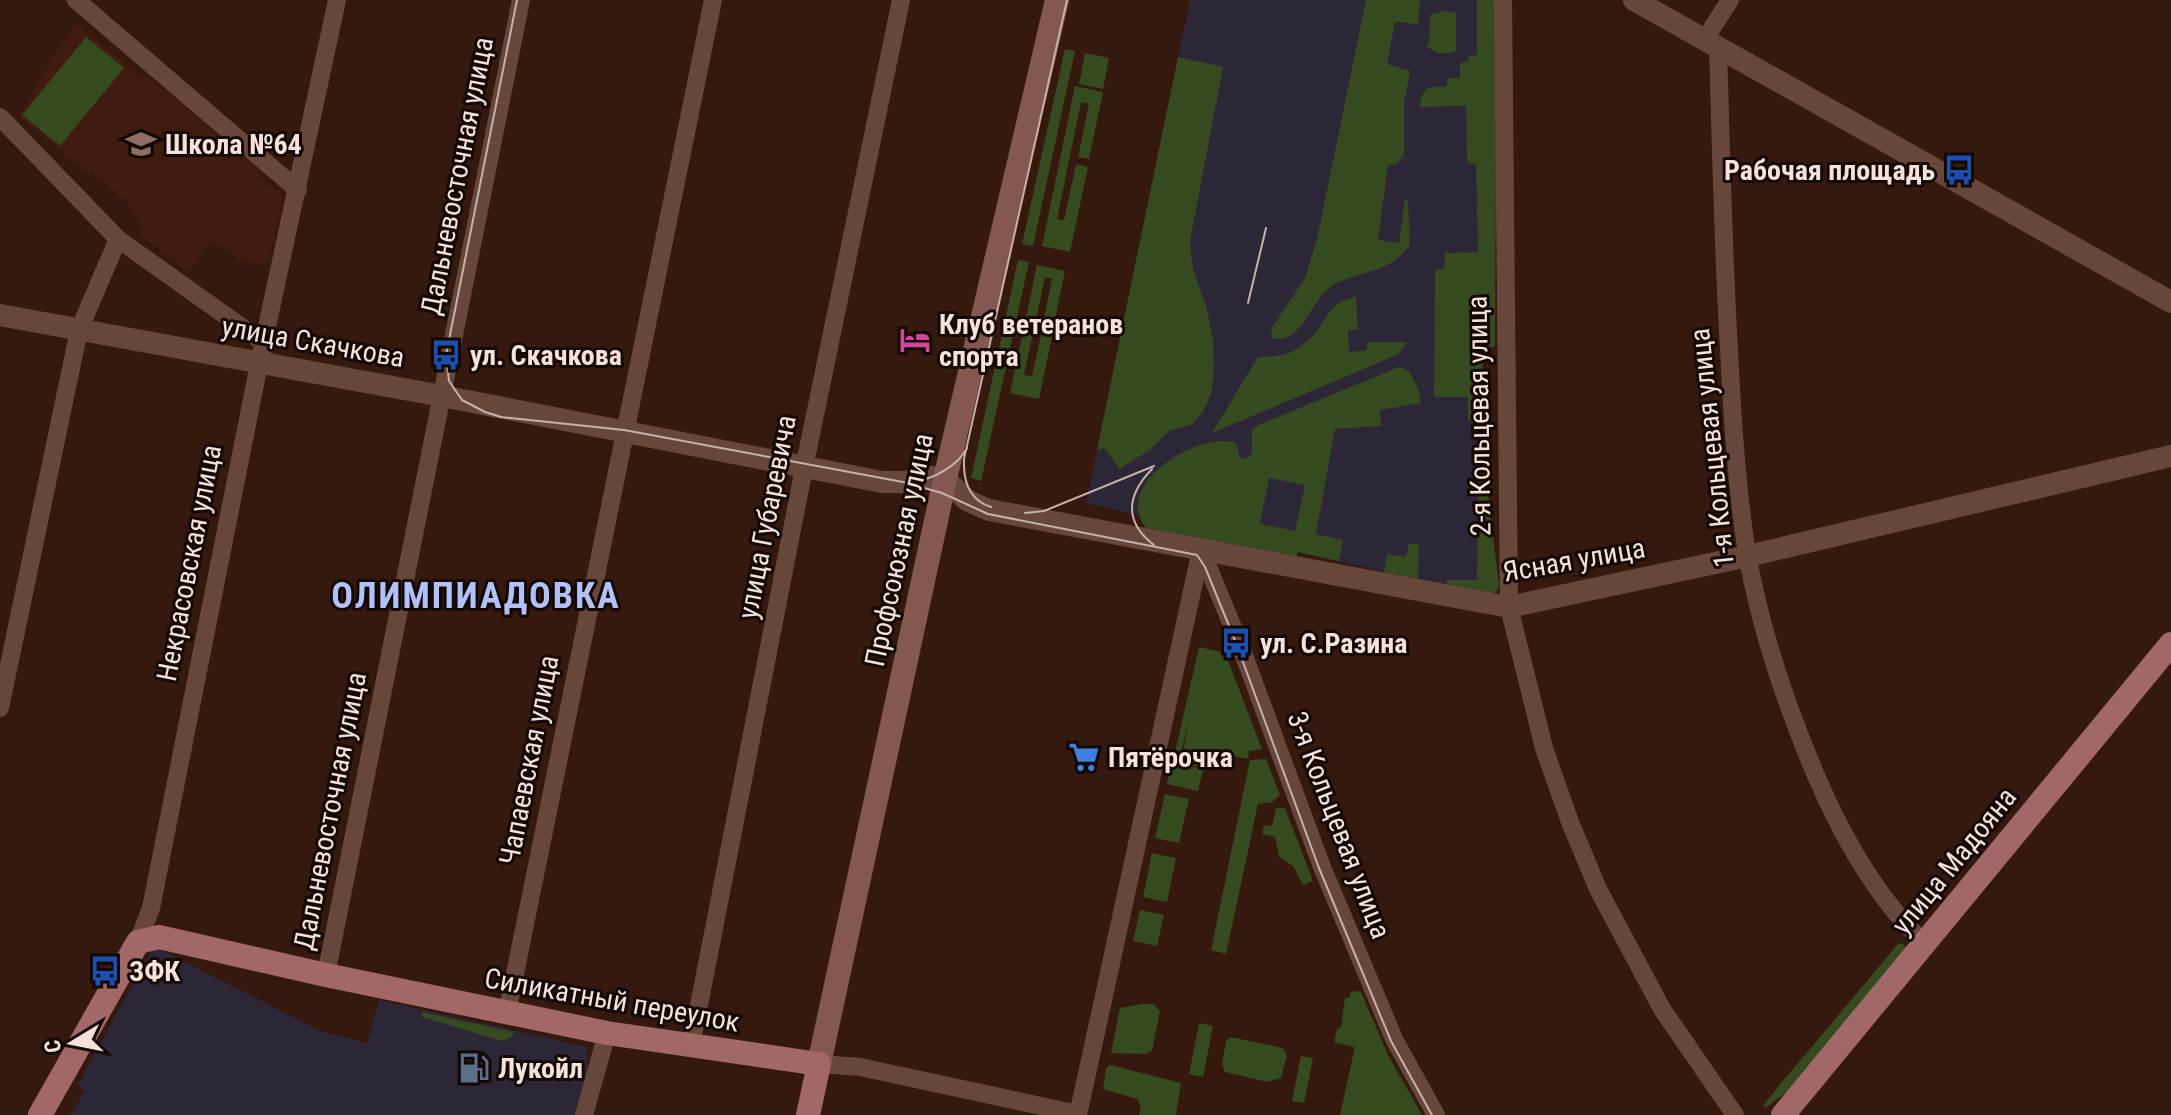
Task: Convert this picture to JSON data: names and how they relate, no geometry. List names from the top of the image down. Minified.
{"streets":{"main road":["Профсоюзная улица","Некрасовская улица","улица Мадояна","Силикатный переулок"],"street":["Дальневосточная улица","улица Скачкова","2-я Кольцевая улица","1-я Кольцевая улица","улица Губаревича","Ясная улица","Чапаевская улица","3-я Кольцевая улица"]},"crossings":[["Дальневосточная улица","улица Скачкова"],["Дальневосточная улица","Силикатный переулок"],["улица Скачкова","улица Губаревича"],["улица Скачкова","Профсоюзная улица"],["улица Скачкова","Ясная улица"],["улица Скачкова","Некрасовская улица"],["улица Скачкова","Чапаевская улица"],["2-я Кольцевая улица","Ясная улица"],["1-я Кольцевая улица","Ясная улица"],["1-я Кольцевая улица","улица Мадояна"],["улица Губаревича","Силикатный переулок"],["Профсоюзная улица","Ясная улица"],["Профсоюзная улица","Силикатный переулок"],["Ясная улица","3-я Кольцевая улица"],["Некрасовская улица","Силикатный переулок"],["Чапаевская улица","Силикатный переулок"]],"districts":["ОЛИМПИАДОВКА"],"places":{"school or university":["Школа №64"],"bus stop":["Рабочая площадь","ул. Скачкова","ул. С.Разина","ЗФК"],"hotel":["Клуб ветеранов спорта"],"supermarket":["Пятёрочка"],"fuel station":["Лукойл"]},"north":"left"}
